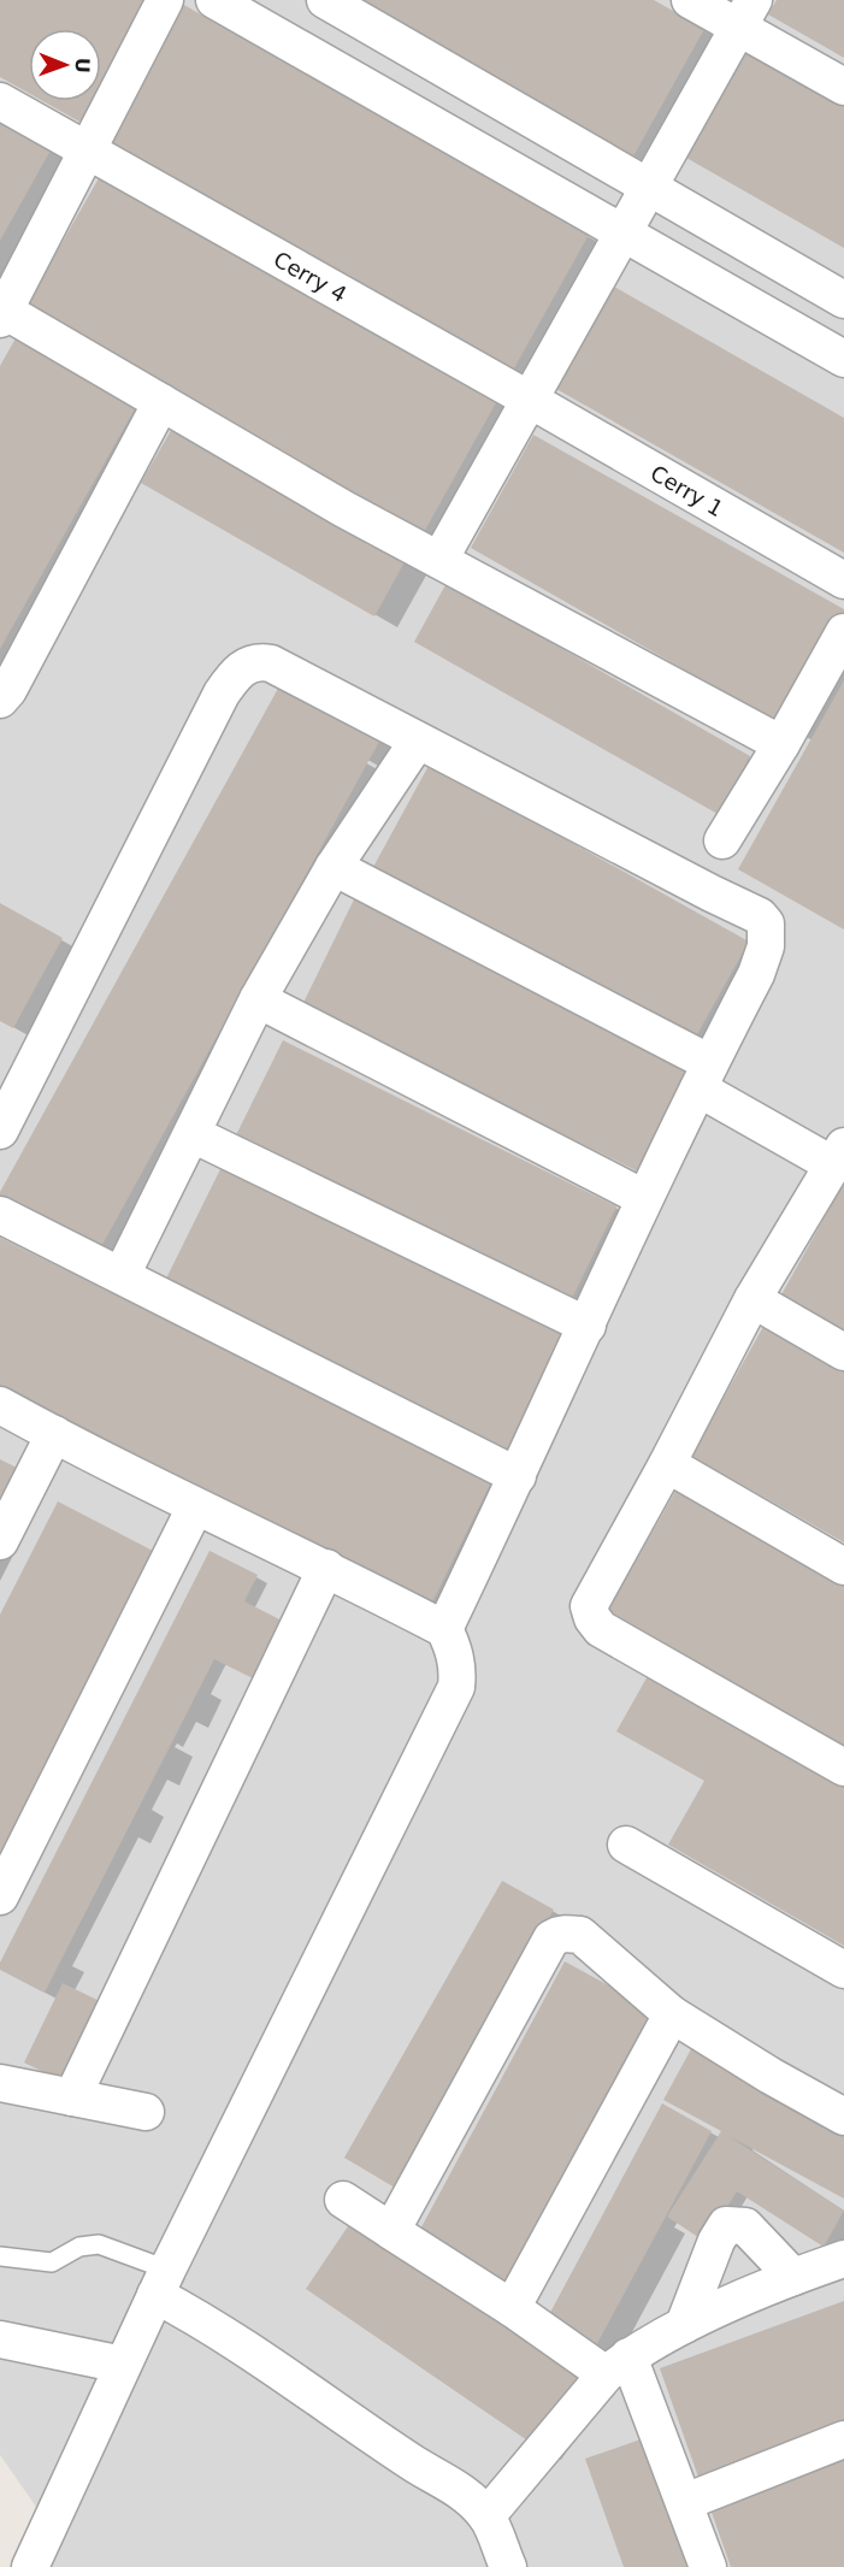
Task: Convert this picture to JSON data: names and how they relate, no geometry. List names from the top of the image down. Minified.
{"streets":{"street":["Cerry 4","Cerry 1"]},"crossings":[["Cerry 4","Cerry 1"]],"north":"right"}
